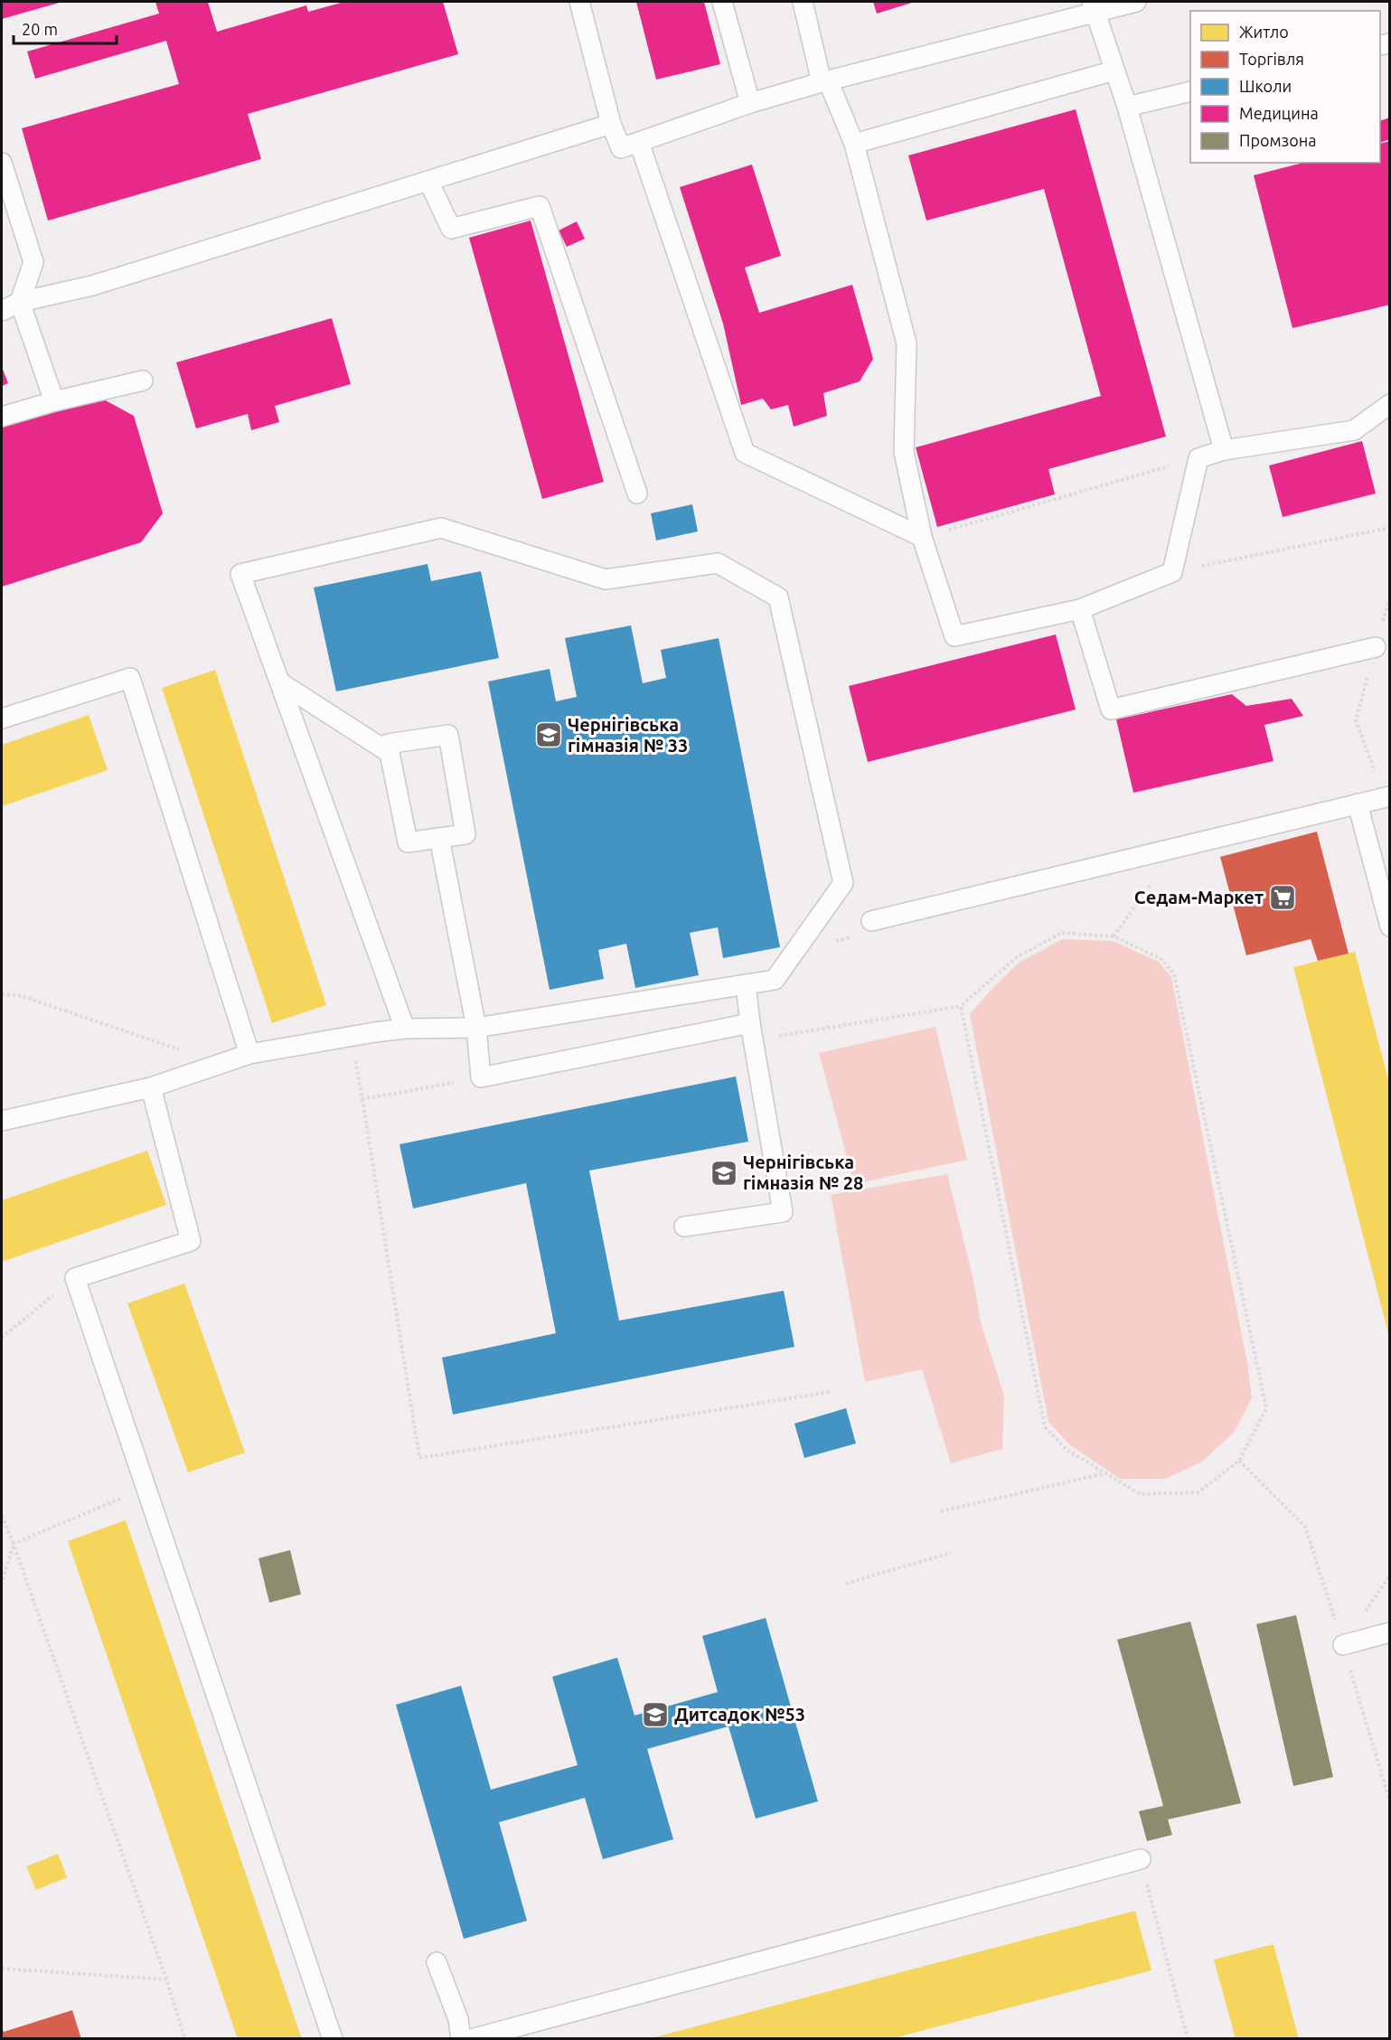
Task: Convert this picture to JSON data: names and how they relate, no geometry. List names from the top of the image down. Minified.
{"places":{"school or university":["Чернігівська гімназія № 33","Чернігівська гімназія № 28","Дитсадок №53"],"supermarket":["Седам-Маркет"]},"legend":["Житло","Торгівля","Школи","Медицина","Промзона"],"scale_bar":"20 m"}
